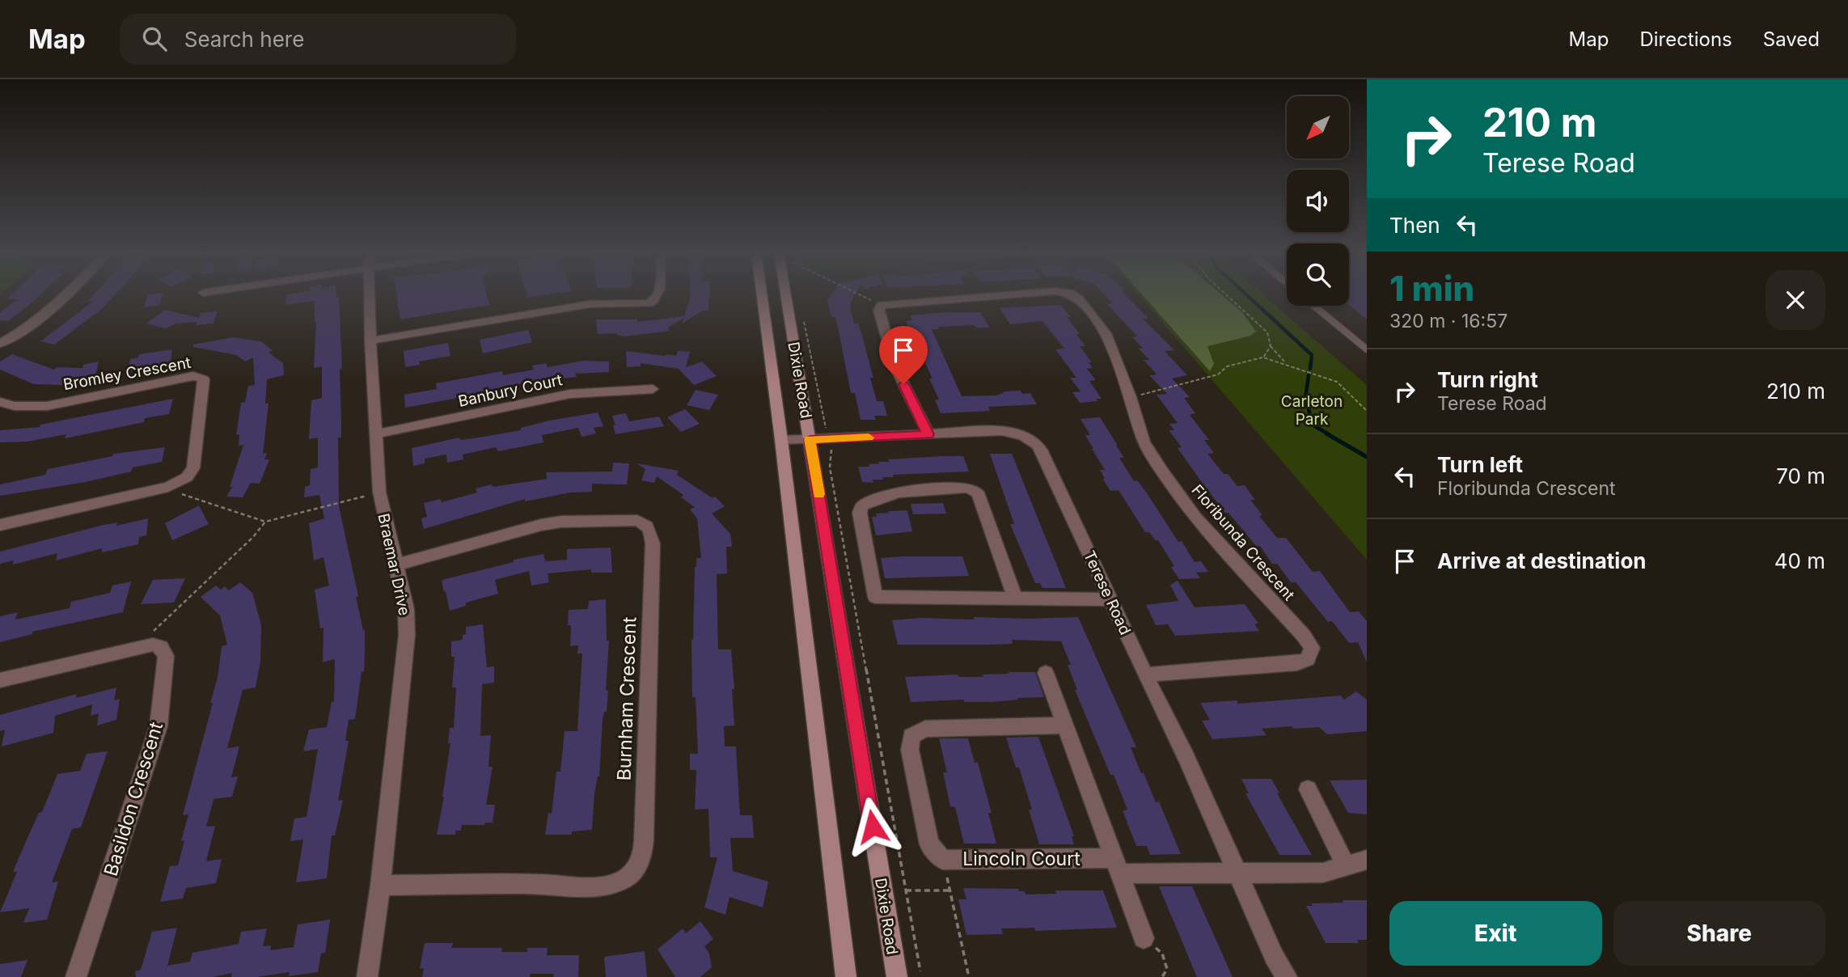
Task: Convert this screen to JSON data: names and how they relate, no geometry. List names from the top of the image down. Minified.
{"streets":{"main road":["Dixie Road"],"street":["Bromley Crescent","Banbury Court","Floribunda Crescent","Braemar Drive","Terese Road","Burnham Crescent","Basildon Crescent","Lincoln Court"]},"crossings":[["Dixie Road","Terese Road"],["Banbury Court","Braemar Drive"],["Floribunda Crescent","Terese Road"],["Braemar Drive","Burnham Crescent"],["Terese Road","Lincoln Court"]],"parks":["Carleton Park"],"north":"bottom left","page":{"header":"Map","search":"Search here","nav":["Map","Directions","Saved"],"turn":["210 m","Terese Road"],"then":"Then","heading":["1 min","320 m · 16:57"],"list":[{"name":"Turn right","note":"Terese Road","value":"210 m"},{"name":"Turn left","note":"Floribunda Crescent","value":"70 m"},{"name":"Arrive at destination","value":"40 m"}],"buttons":["Exit","Share"]}}
